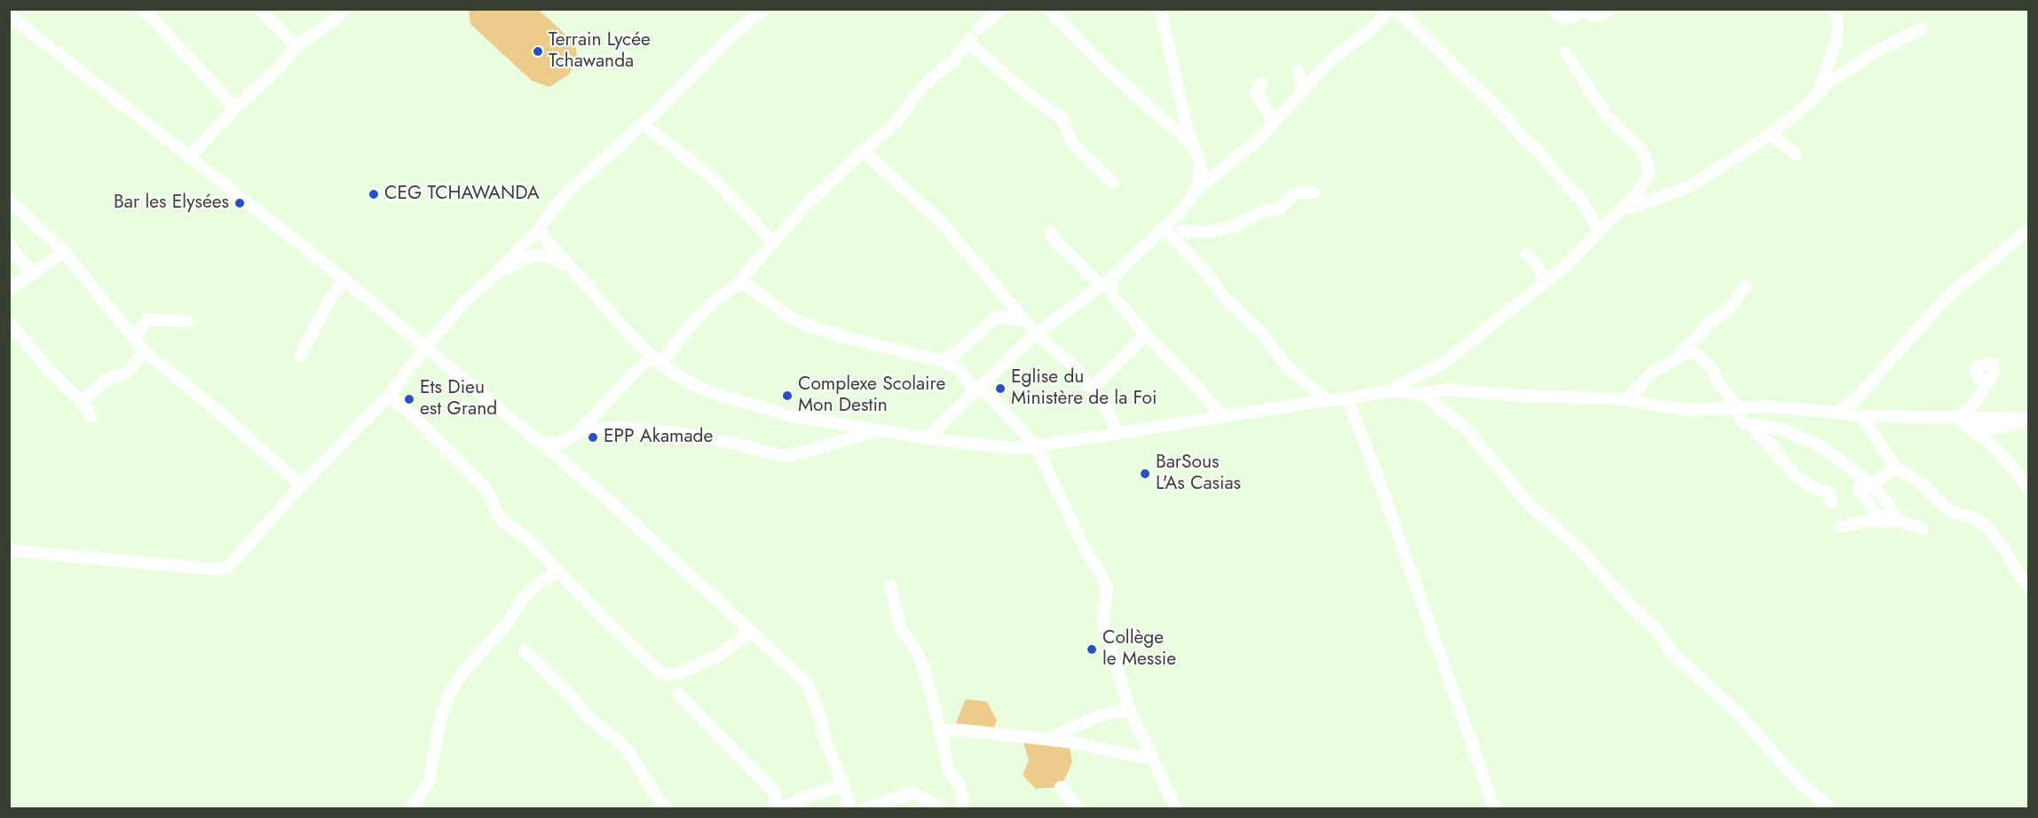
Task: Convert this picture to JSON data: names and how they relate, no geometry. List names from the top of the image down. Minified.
{"places":["Terrain Lycée Tchawanda","CEG TCHAWANDA","Bar les Elysées","Eglise du Ministère de la Foi","Complexe Scolaire Mon Destin","Ets Dieu est Grand","EPP Akamade","BarSous L'As Casias","Collège le Messie"]}
